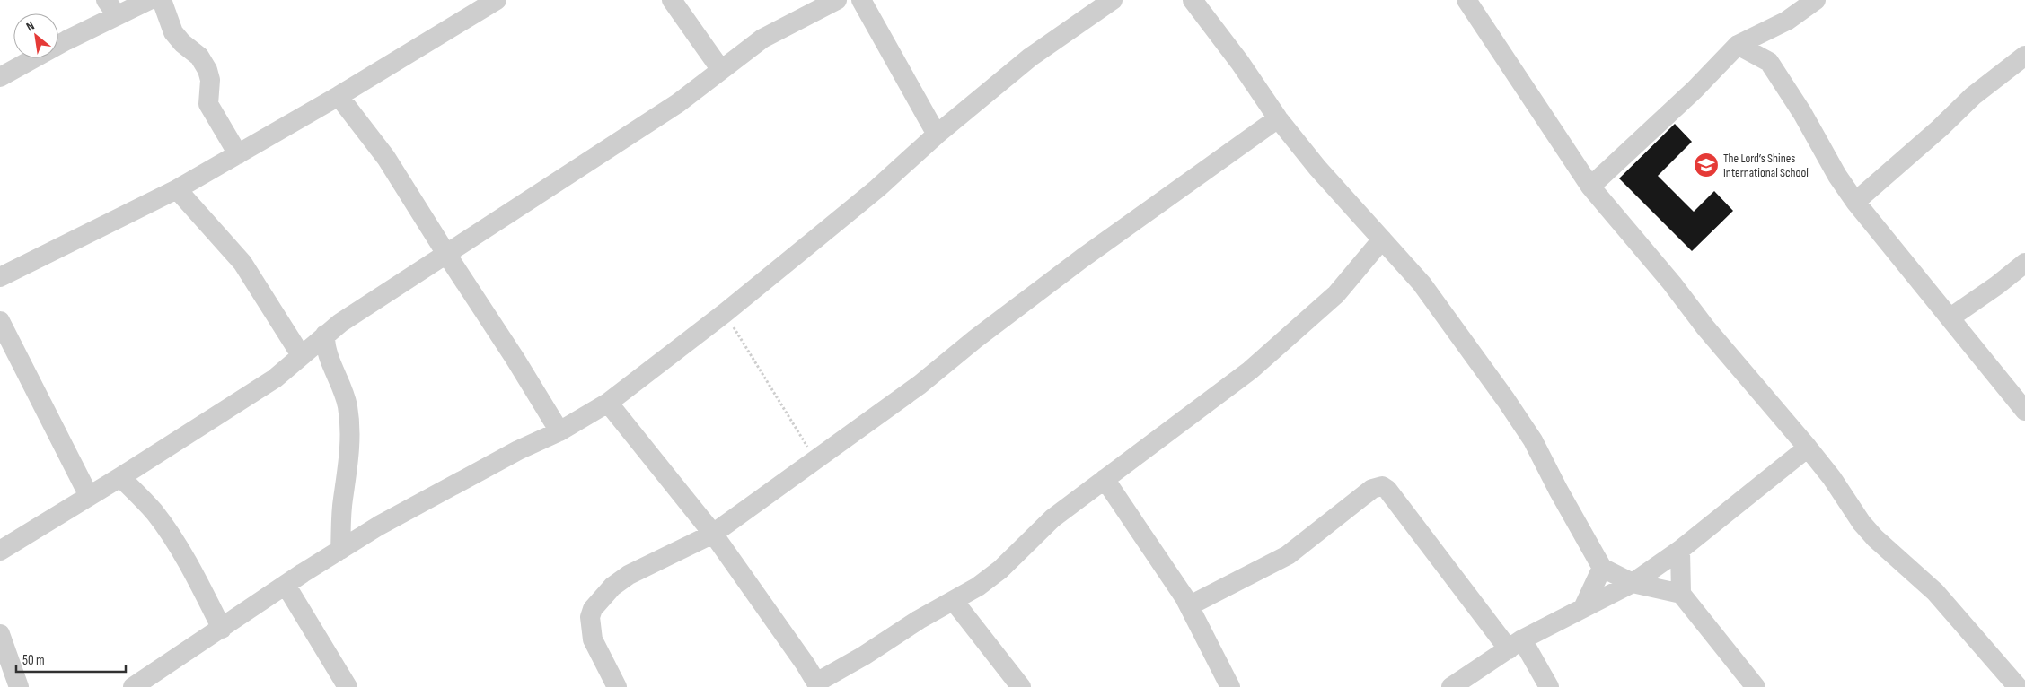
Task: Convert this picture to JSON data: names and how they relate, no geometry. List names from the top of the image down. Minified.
{"places":{"school or university":["The Lord’s Shines International School"]},"scale_bar":"50 m","north":"top left"}
